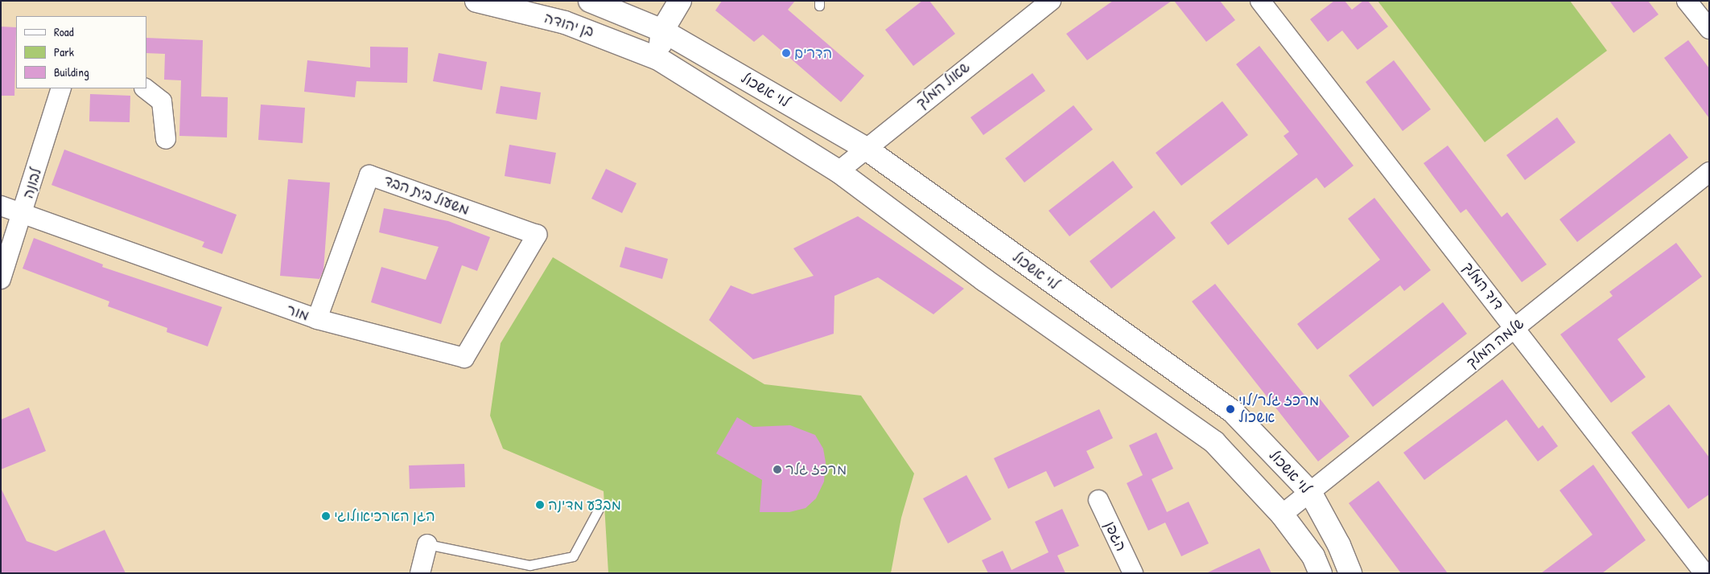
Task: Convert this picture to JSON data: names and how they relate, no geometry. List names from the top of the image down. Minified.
{"streets":{"street":["בן יהודה","שאול המלך","לוי אשכול","לבונה","משעול בית הבד","דוד המלך","מור","שלמה המלך","הגפן"]},"crossings":[["בן יהודה","לוי אשכול"],["שאול המלך","לוי אשכול"],["לוי אשכול","שלמה המלך"],["לבונה","מור"],["משעול בית הבד","מור"],["דוד המלך","שלמה המלך"]],"places":["הדרים","מרכז גלר/לוי אשכול","מרכז גלר","מבצע מדינה","הגן הארכיאולוגי"],"legend":["Road","Park","Building"]}
